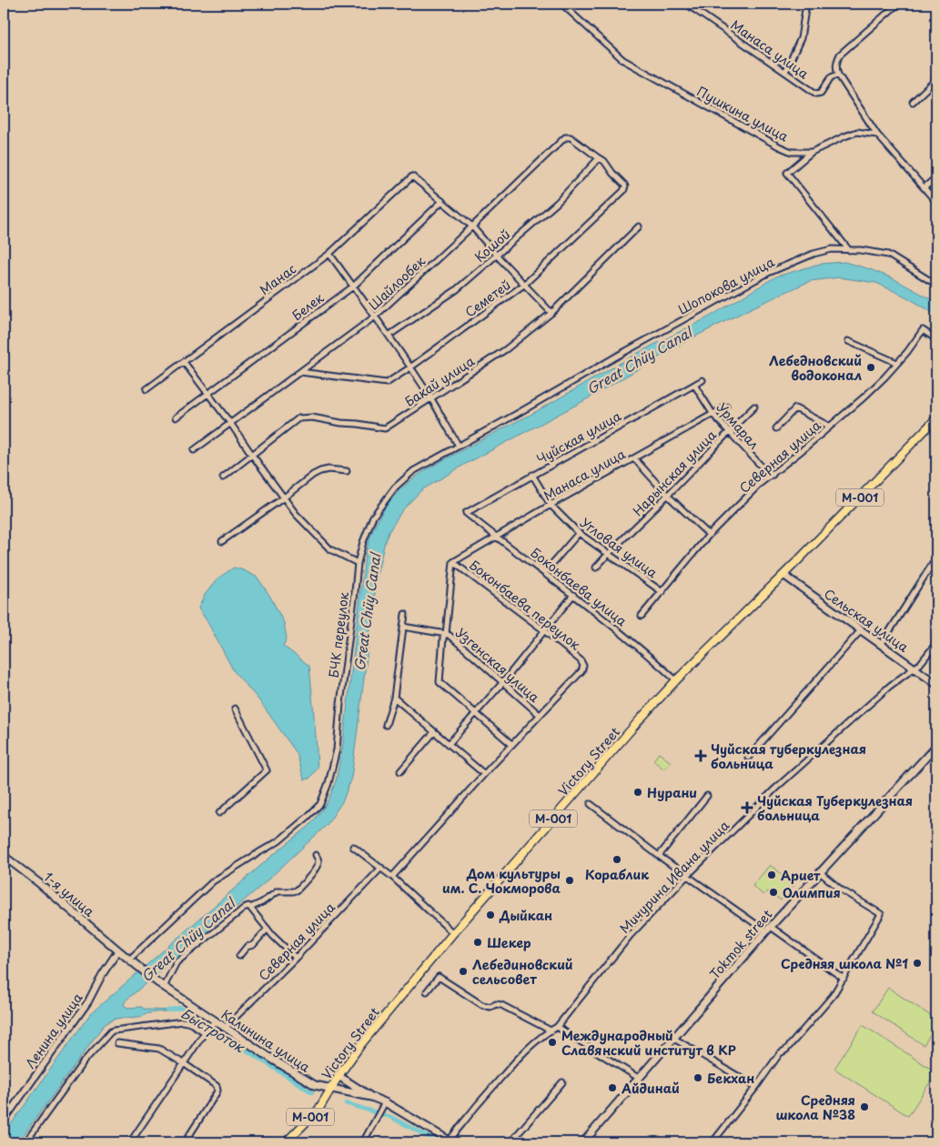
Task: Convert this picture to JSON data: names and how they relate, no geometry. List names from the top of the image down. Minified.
{"streets":{"main road":["М-001","Сельская улица","Victory Street","1-я улица","Tokmok street","Калинина улица"],"street":["Манаса улица","Пушкина улица","Кошой","Манас","Шайлообек","Шопокова улица","Семетей","Белек","Бакай улица","Урмарал","Чуйская улица","Северная улица","Нарынская улица","Угловая улица","Боконбаева улица","Боконбаева переулок","БЧК переулок","Узгенская улица","Мичурина Ивана улица","Ленина улица"]},"crossings":[["Манаса улица","Урмарал"],["Манаса улица","Угловая улица"],["Манаса улица","Боконбаева улица"],["Манаса улица","Боконбаева переулок"],["Кошой","Шайлообек"],["Кошой","Семетей"],["Манас","Белек"],["Шайлообек","Семетей"],["Шопокова улица","БЧК переулок"],["Урмарал","Чуйская улица"],["Урмарал","Северная улица"],["Урмарал","Нарынская улица"],["Чуйская улица","Угловая улица"],["Чуйская улица","Боконбаева улица"],["Северная улица","Угловая улица"],["Северная улица","Калинина улица"],["Нарынская улица","Угловая улица"],["Боконбаева улица","Victory Street"],["Боконбаева переулок","Узгенская улица"],["Сельская улица","Victory Street"],["Сельская улица","Мичурина Ивана улица"],["БЧК переулок","1-я улица"],["Victory Street","Калинина улица"],["Мичурина Ивана улица","Калинина улица"],["1-я улица","Ленина улица"],["1-я улица","Калинина улица"]],"water":["Great Chüy Canal","Быстроток"],"places":{"other":["Лебедновский водоконал","Нурани","Кораблик","Ариет","Дом культуры им. С. Чокморова","Олимпия","Дыйкан","Шекер","Средняя школа №1","Лебединовский сельсовет","Международный Славянский институт в КР","Бекхан","Айдинай","Средняя школа №38"],"health":["Чуйская туберкулезная больница","Чуйская Туберкулезная больница"]}}
